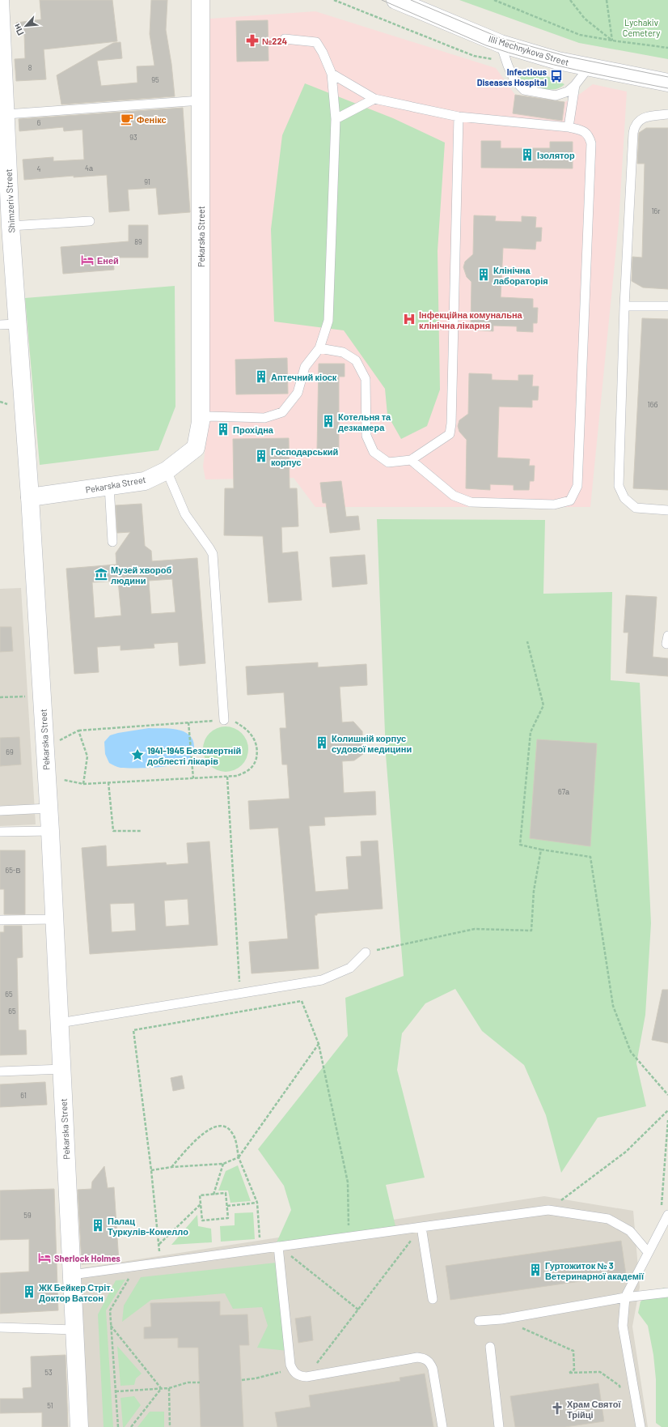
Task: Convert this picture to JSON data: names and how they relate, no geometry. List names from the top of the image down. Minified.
{"streets":{"street":["Illi Mechnykova Street","Shimzeriv Street","Pekarska Street"]},"crossings":[["Shimzeriv Street","Pekarska Street"]],"parks":["Lychakiv Cemetery"],"places":{"pharmacy":["№224"],"bus stop":["Infectious Diseases Hospital"],"cafe":["Фенікс"],"building":["Ізолятор","Клінічна лабораторія","Аптечний кіоск","Котельня та дезкамера","Прохідна","Господарський корпус","Колишній корпус судової медицини","Палац Туркулів-Комелло","Гуртожиток № 3 Ветеринарної академії","ЖК Бейкер Стріт. Доктор Ватсон"],"hotel":["Еней","Sherlock Holmes"],"hospital":["Інфекційна комунальна клінічна лікарня"],"museum":["Музей хвороб людини"],"place":["1941-1945 Безсмертній доблесті лікарів"],"church":["Храм Святої Трійці"]},"house_numbers":["8","95","6","93","4а","4","91","16г","89","16б","69","67а","65-В","65","65","61","59","53","51"],"north":"bottom left"}
